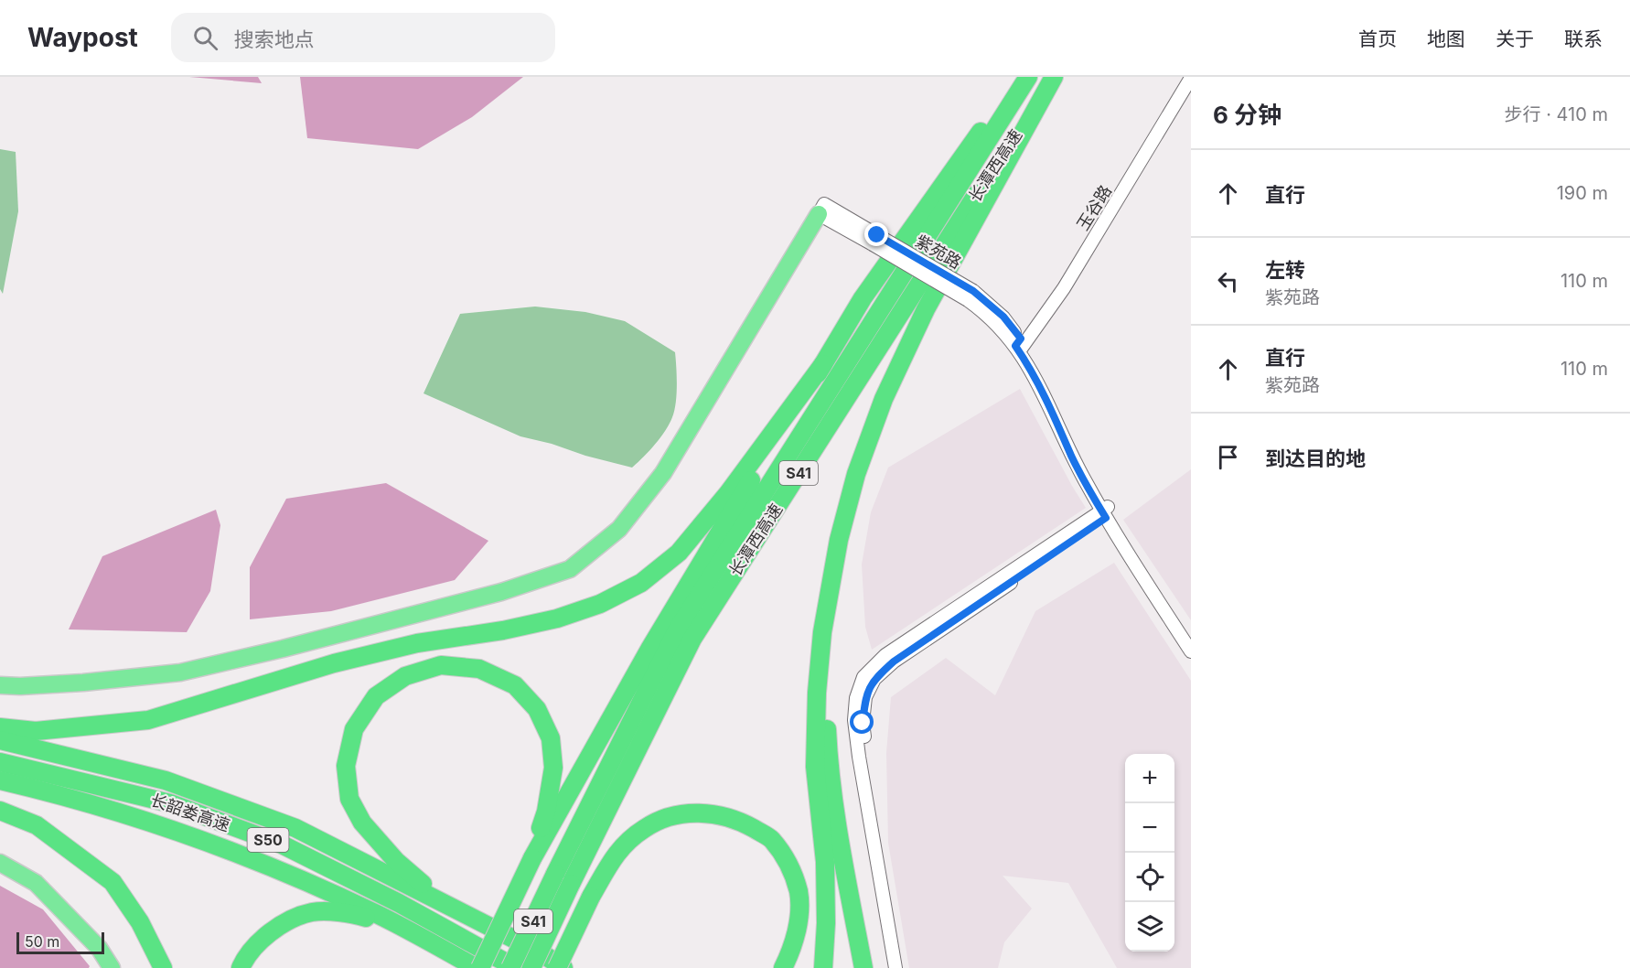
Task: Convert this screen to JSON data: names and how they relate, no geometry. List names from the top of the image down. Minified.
{"streets":{"highway":["长潭西高速","S41","长韶娄高速","S50"],"street":["玉谷路","紫苑路"]},"crossings":[["玉谷路","紫苑路"]],"scale_bar":"50 m","page":{"header":"Waypost","search":"搜索地点","nav":["首页","地图","关于","联系"],"heading":["6 分钟","步行 · 410 m"],"list":[["直行","190 m"],["左转","紫苑路","110 m"],["直行","紫苑路","110 m"],"到达目的地"],"map_buttons":["+","−"],"scale":"50 m"}}
